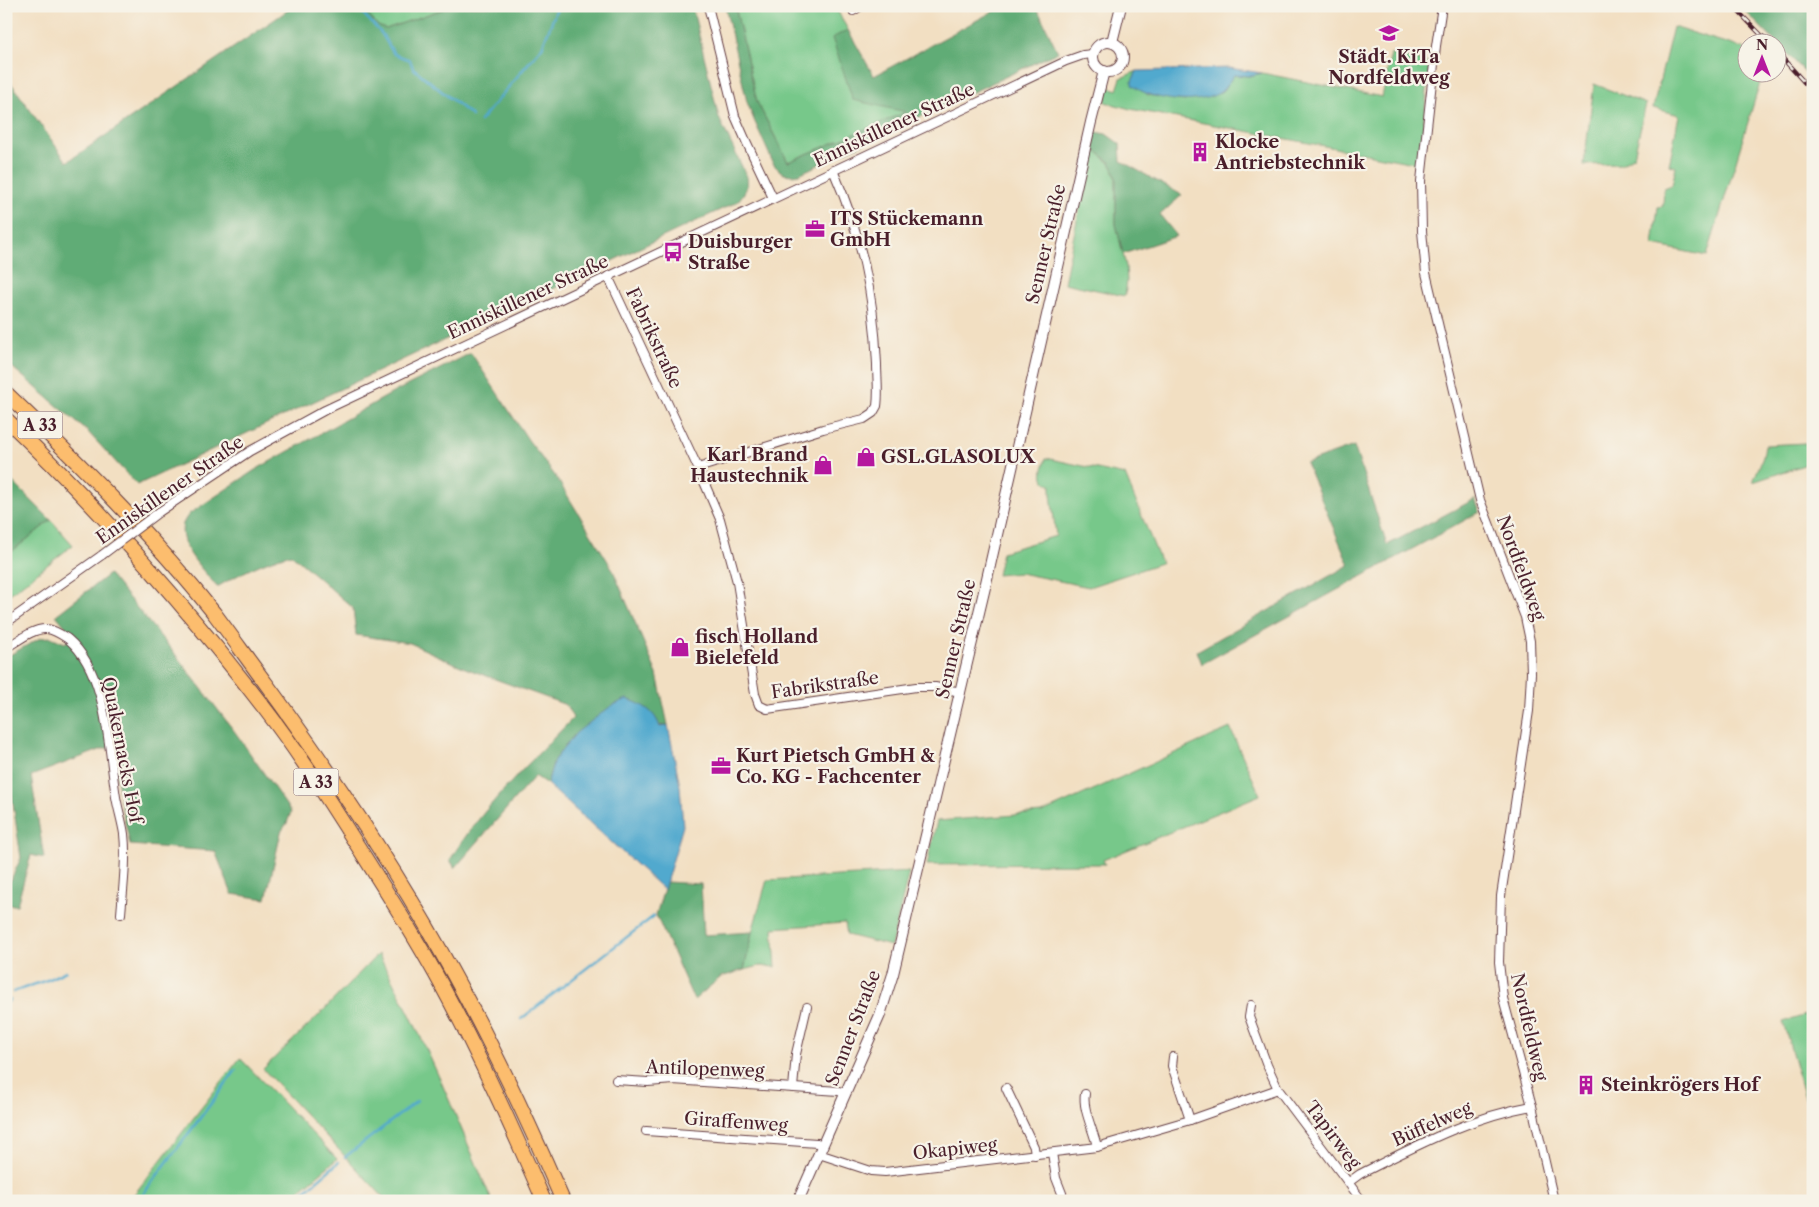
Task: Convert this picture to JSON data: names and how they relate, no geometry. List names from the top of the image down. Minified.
{"streets":{"highway":["A 33"],"street":["Enniskillener Straße","Senner Straße","Fabrikstraße","Nordfeldweg","Quakernacks Hof","Antilopenweg","Giraffenweg","Büffelweg","Tapirweg","Okapiweg"]},"crossings":[["Enniskillener Straße","Senner Straße"],["Enniskillener Straße","Fabrikstraße"],["Senner Straße","Fabrikstraße"],["Senner Straße","Antilopenweg"],["Senner Straße","Giraffenweg"],["Senner Straße","Okapiweg"],["Nordfeldweg","Büffelweg"],["Giraffenweg","Okapiweg"],["Büffelweg","Tapirweg"],["Tapirweg","Okapiweg"]],"places":{"school or university":["Städt. KiTa Nordfeldweg"],"building":["Klocke Antriebstechnik","Steinkrögers Hof"],"office":["ITS Stückemann GmbH","Kurt Pietsch GmbH & Co. KG - Fachcenter"],"bus stop":["Duisburger Straße"],"shop":["GSL.GLASOLUX","Karl Brand Haustechnik","fisch Holland Bielefeld"]},"north":"top"}
